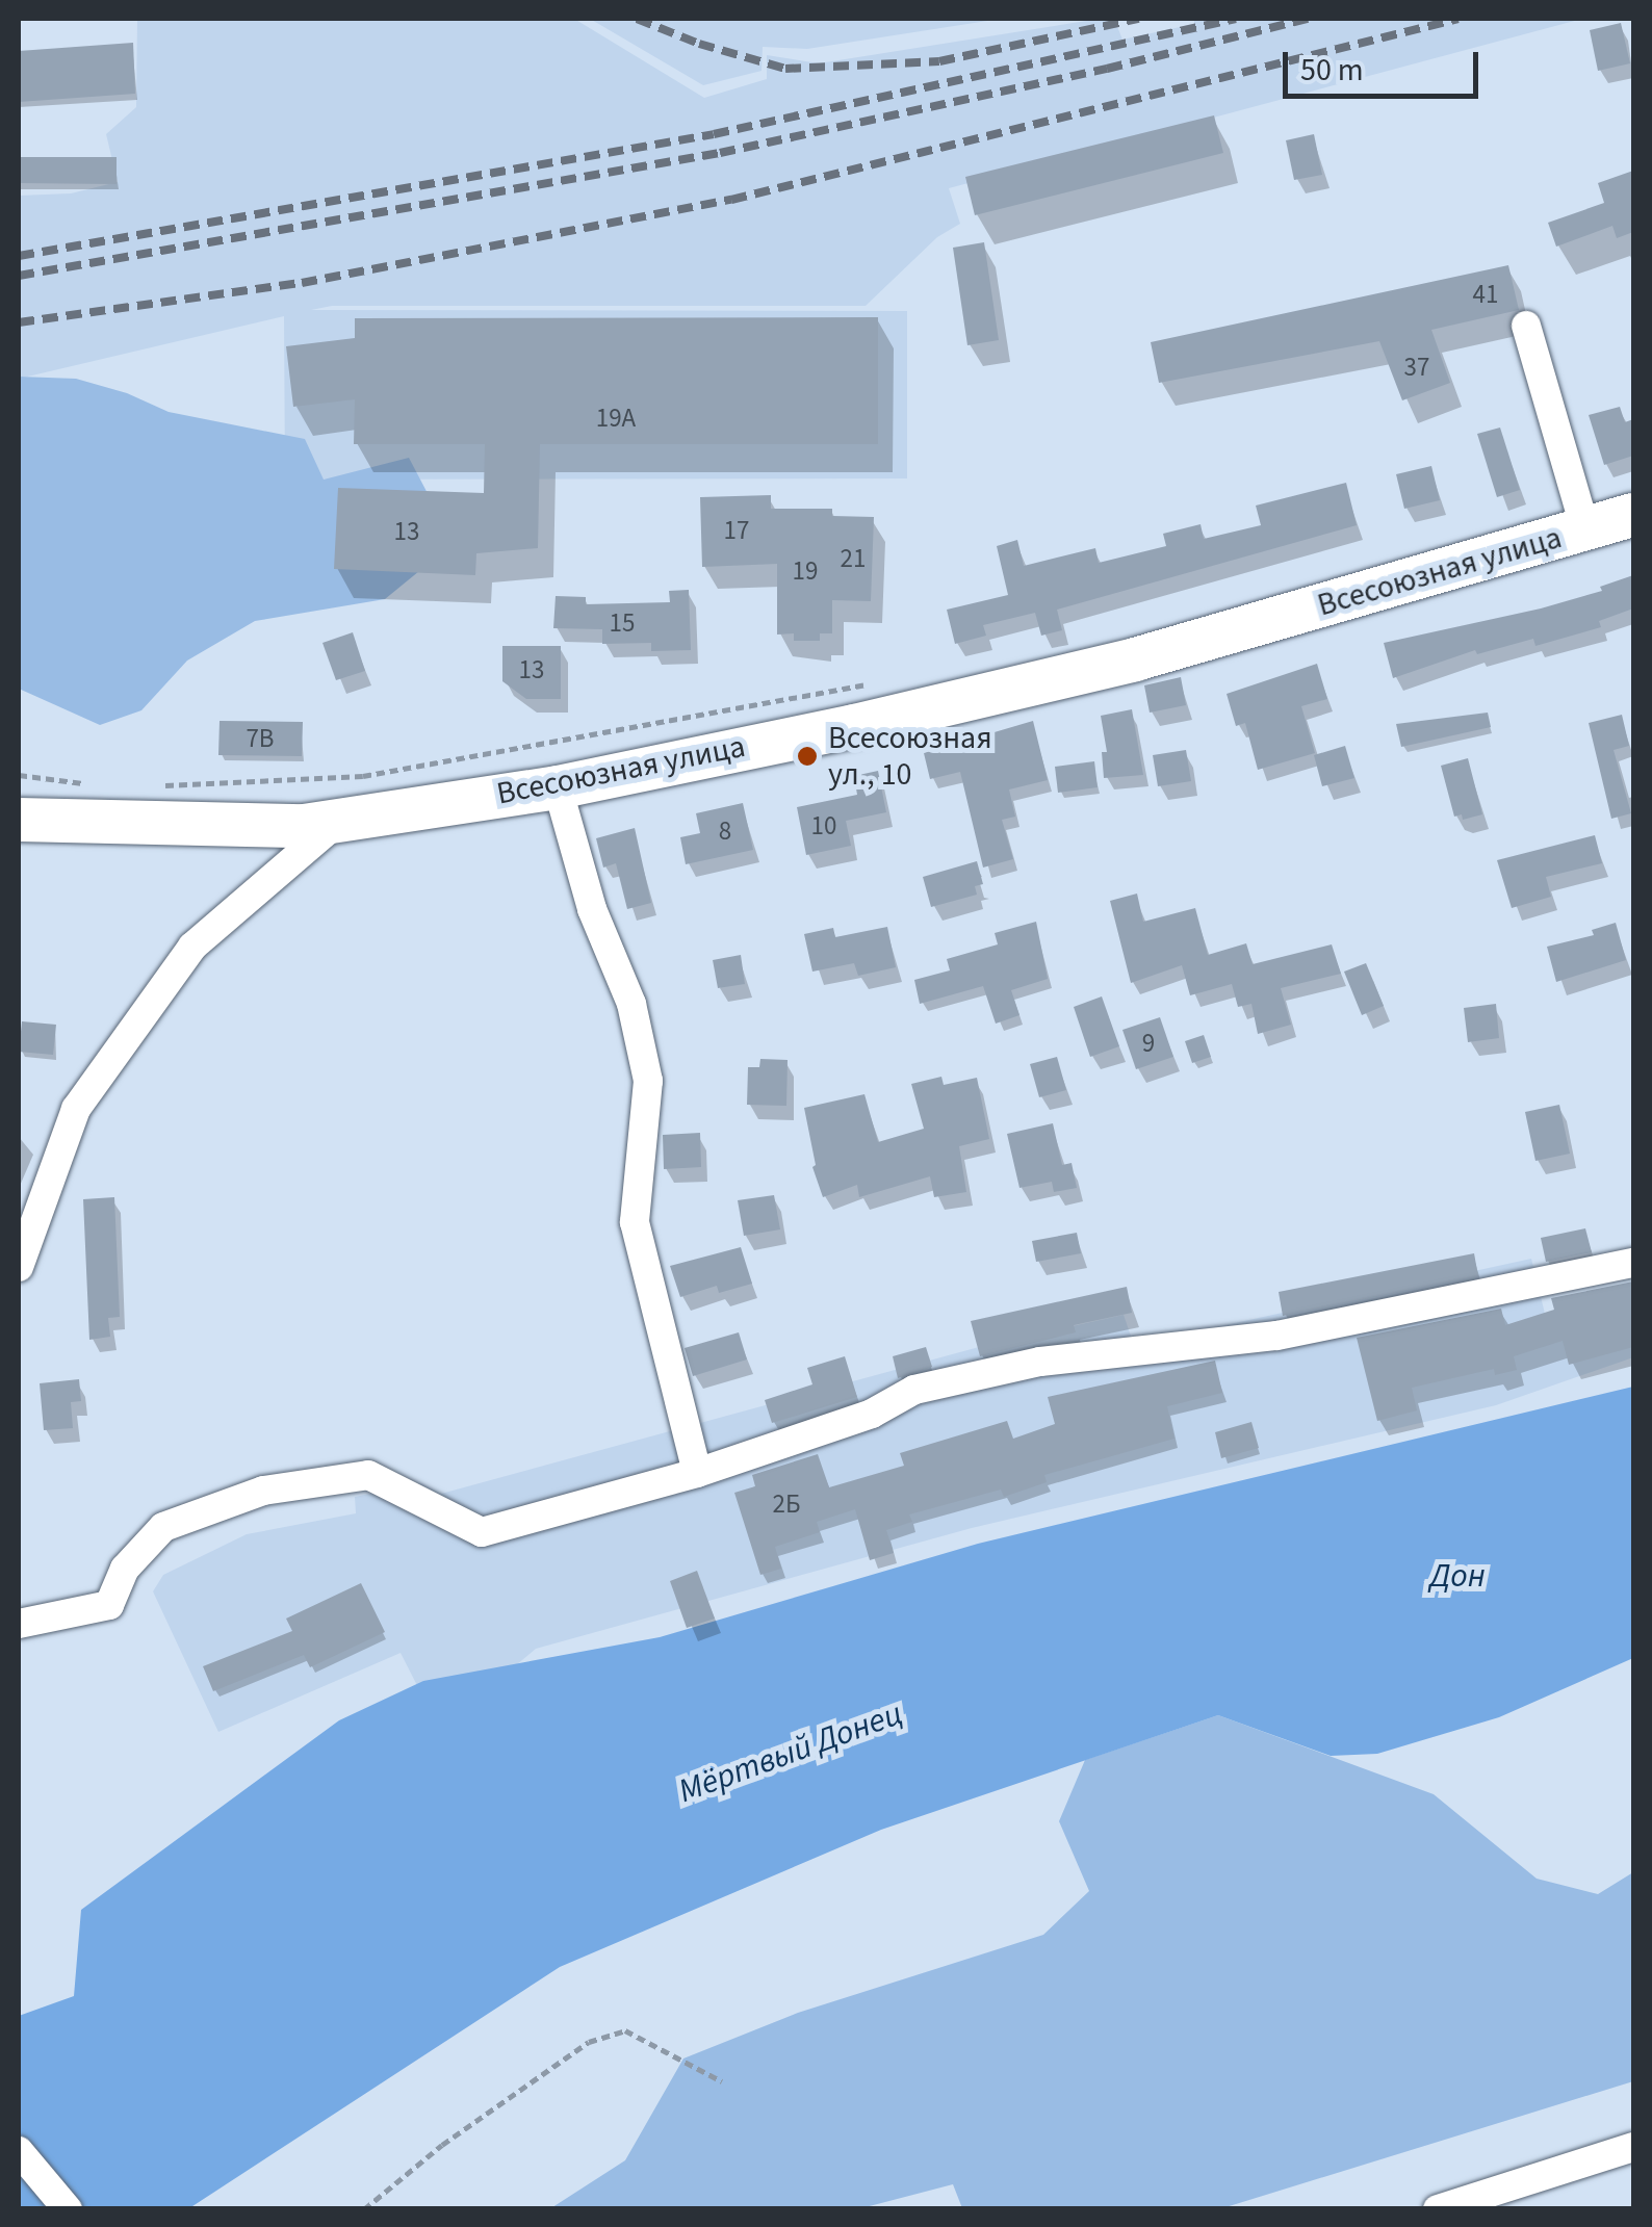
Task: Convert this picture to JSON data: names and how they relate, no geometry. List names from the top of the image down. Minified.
{"streets":{"highway":["Всесоюзная улица"]},"water":["Дон","Мёртвый Донец"],"places":["Всесоюзная ул., 10"],"house_numbers":["41","37","19А","17","13","21","19","15","13","7В","10","8","9","2Б"],"scale_bar":"50 m"}
